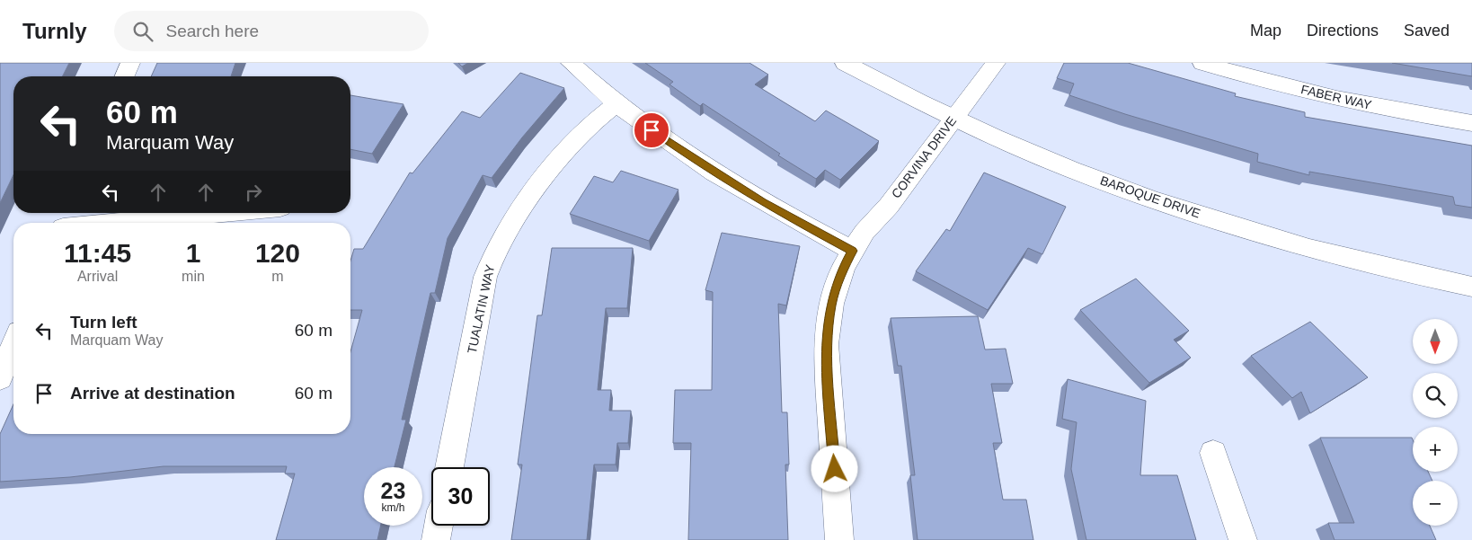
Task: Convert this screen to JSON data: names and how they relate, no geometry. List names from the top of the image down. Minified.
{"streets":{"street":["FABER WAY","CORVINA DRIVE","BAROQUE DRIVE","TUALATIN WAY"]},"crossings":[["CORVINA DRIVE","BAROQUE DRIVE"]],"north":"bottom","page":{"header":"Turnly","search":"Search here","nav":["Map","Directions","Saved"],"turn":["60 m","Marquam Way"],"eta":["11:45","Arrival","1","min","120","m"],"list":[{"name":"Turn left","note":"Marquam Way","value":"60 m"},{"name":"Arrive at destination","value":"60 m"}],"map_buttons":["+","−"],"speed":"23 km/h","limit":"30"}}
